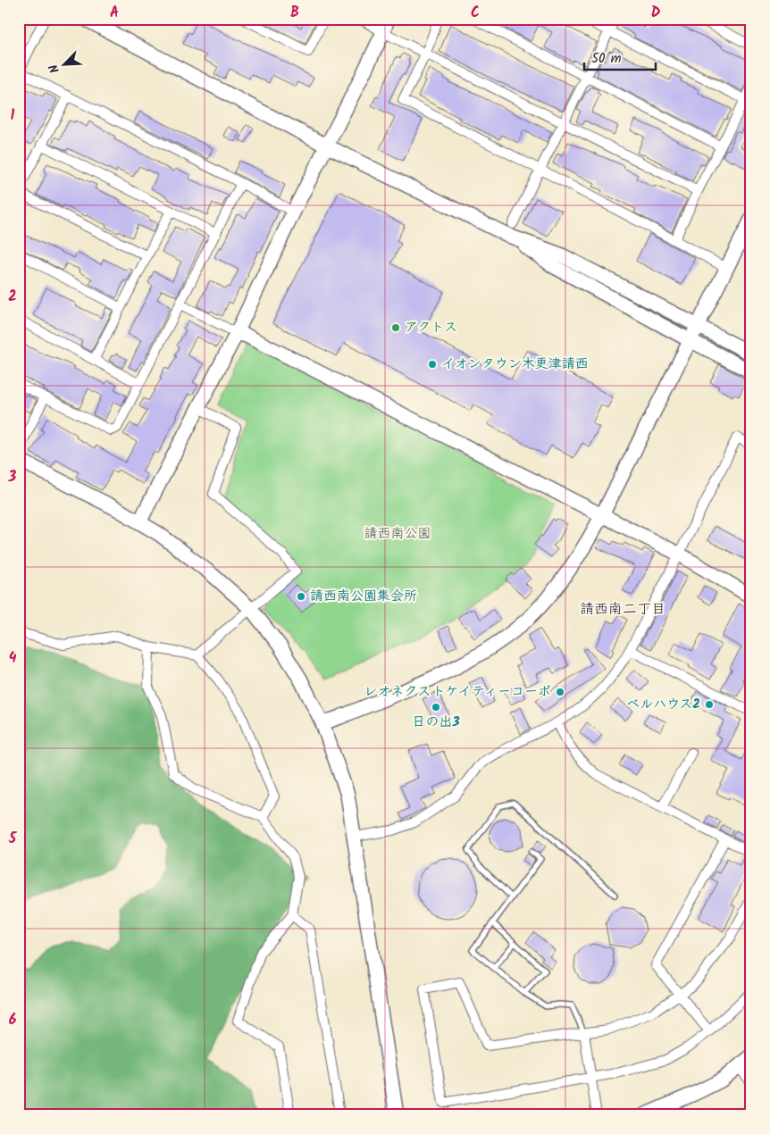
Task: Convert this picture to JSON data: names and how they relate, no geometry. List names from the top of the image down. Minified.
{"districts":["請西南二丁目"],"parks":["請西南公園"],"places":["アクトス","イオンタウン木更津請西","請西南公園集会所","レオネクストケイティーコーポ","ベルハウス2","日の出3"],"scale_bar":"50 m","north":"bottom left","grid":{"columns":["A","B","C","D"],"rows":["1","2","3","4","5","6"]}}
